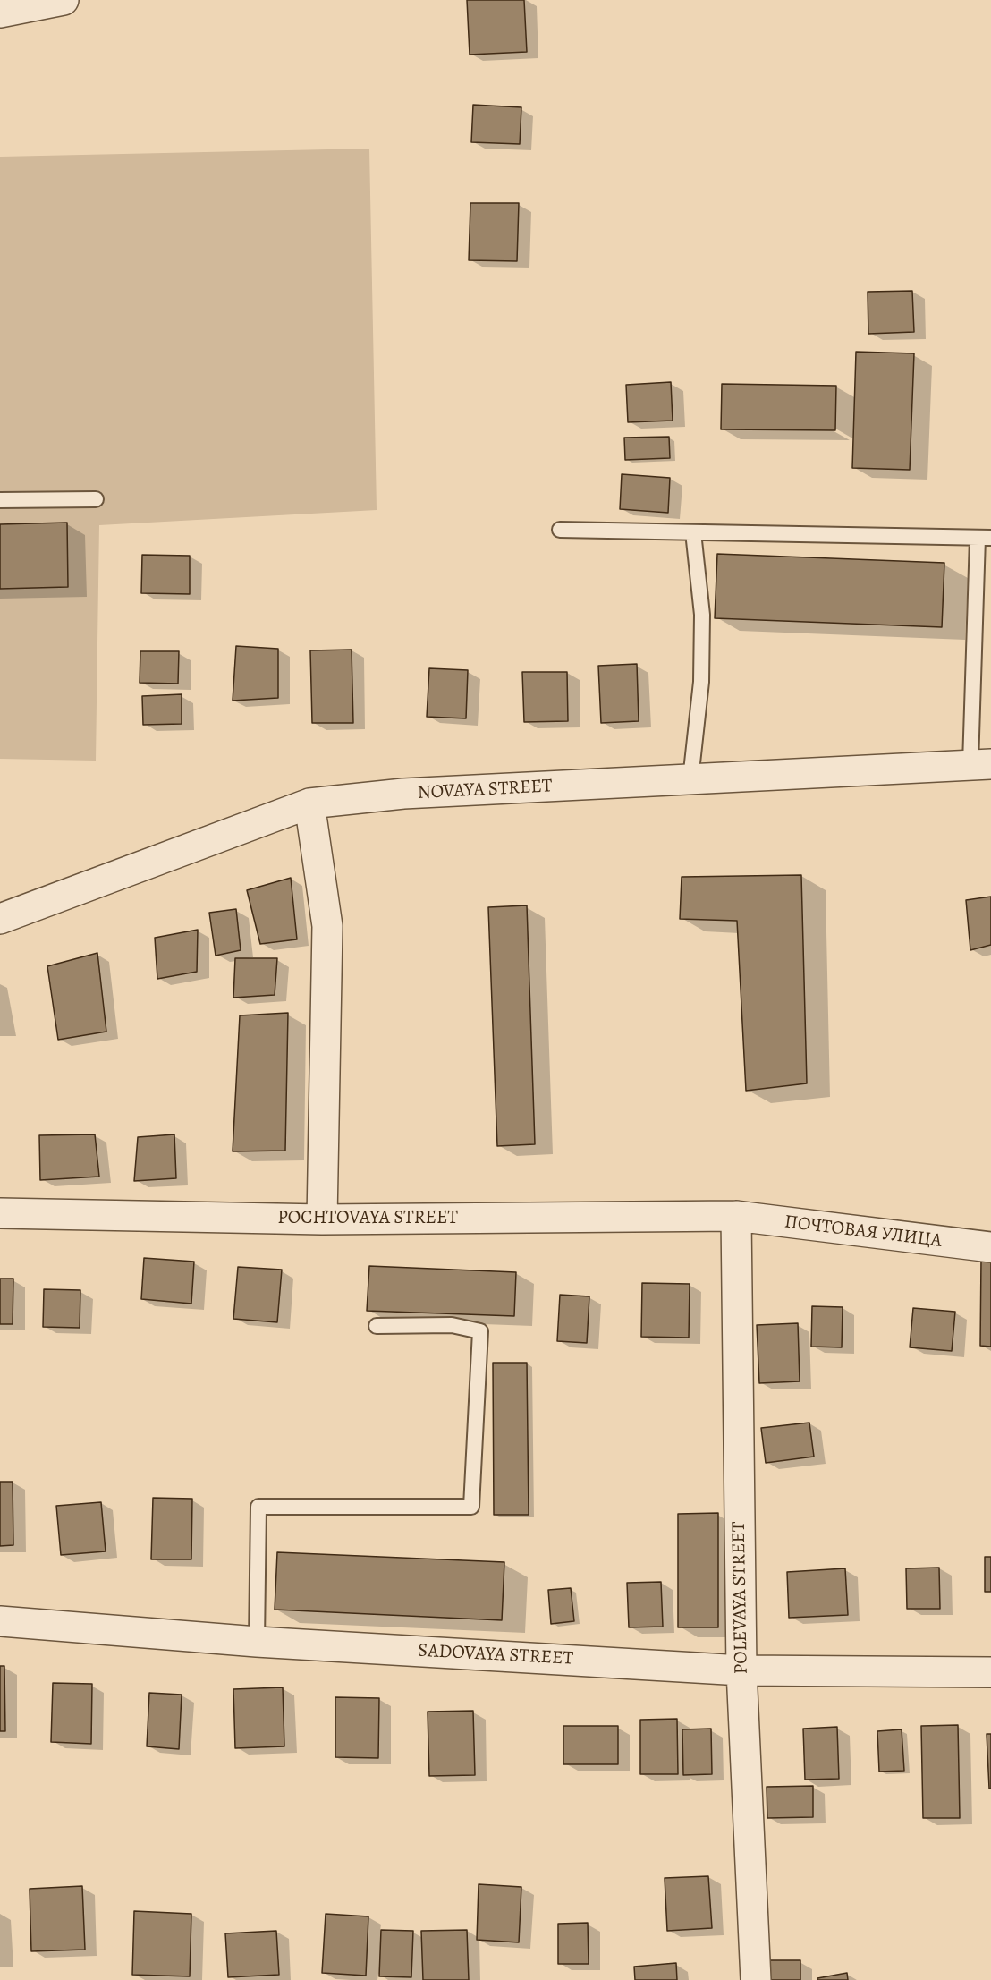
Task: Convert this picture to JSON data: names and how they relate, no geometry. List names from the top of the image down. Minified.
{"streets":{"street":["NOVAYA STREET","POCHTOVAYA STREET","ПОЧТОВАЯ УЛИЦА","POLEVAYA STREET","SADOVAYA STREET"]},"crossings":[["POCHTOVAYA STREET","ПОЧТОВАЯ УЛИЦА"],["POCHTOVAYA STREET","POLEVAYA STREET"],["ПОЧТОВАЯ УЛИЦА","POLEVAYA STREET"],["POLEVAYA STREET","SADOVAYA STREET"]]}
